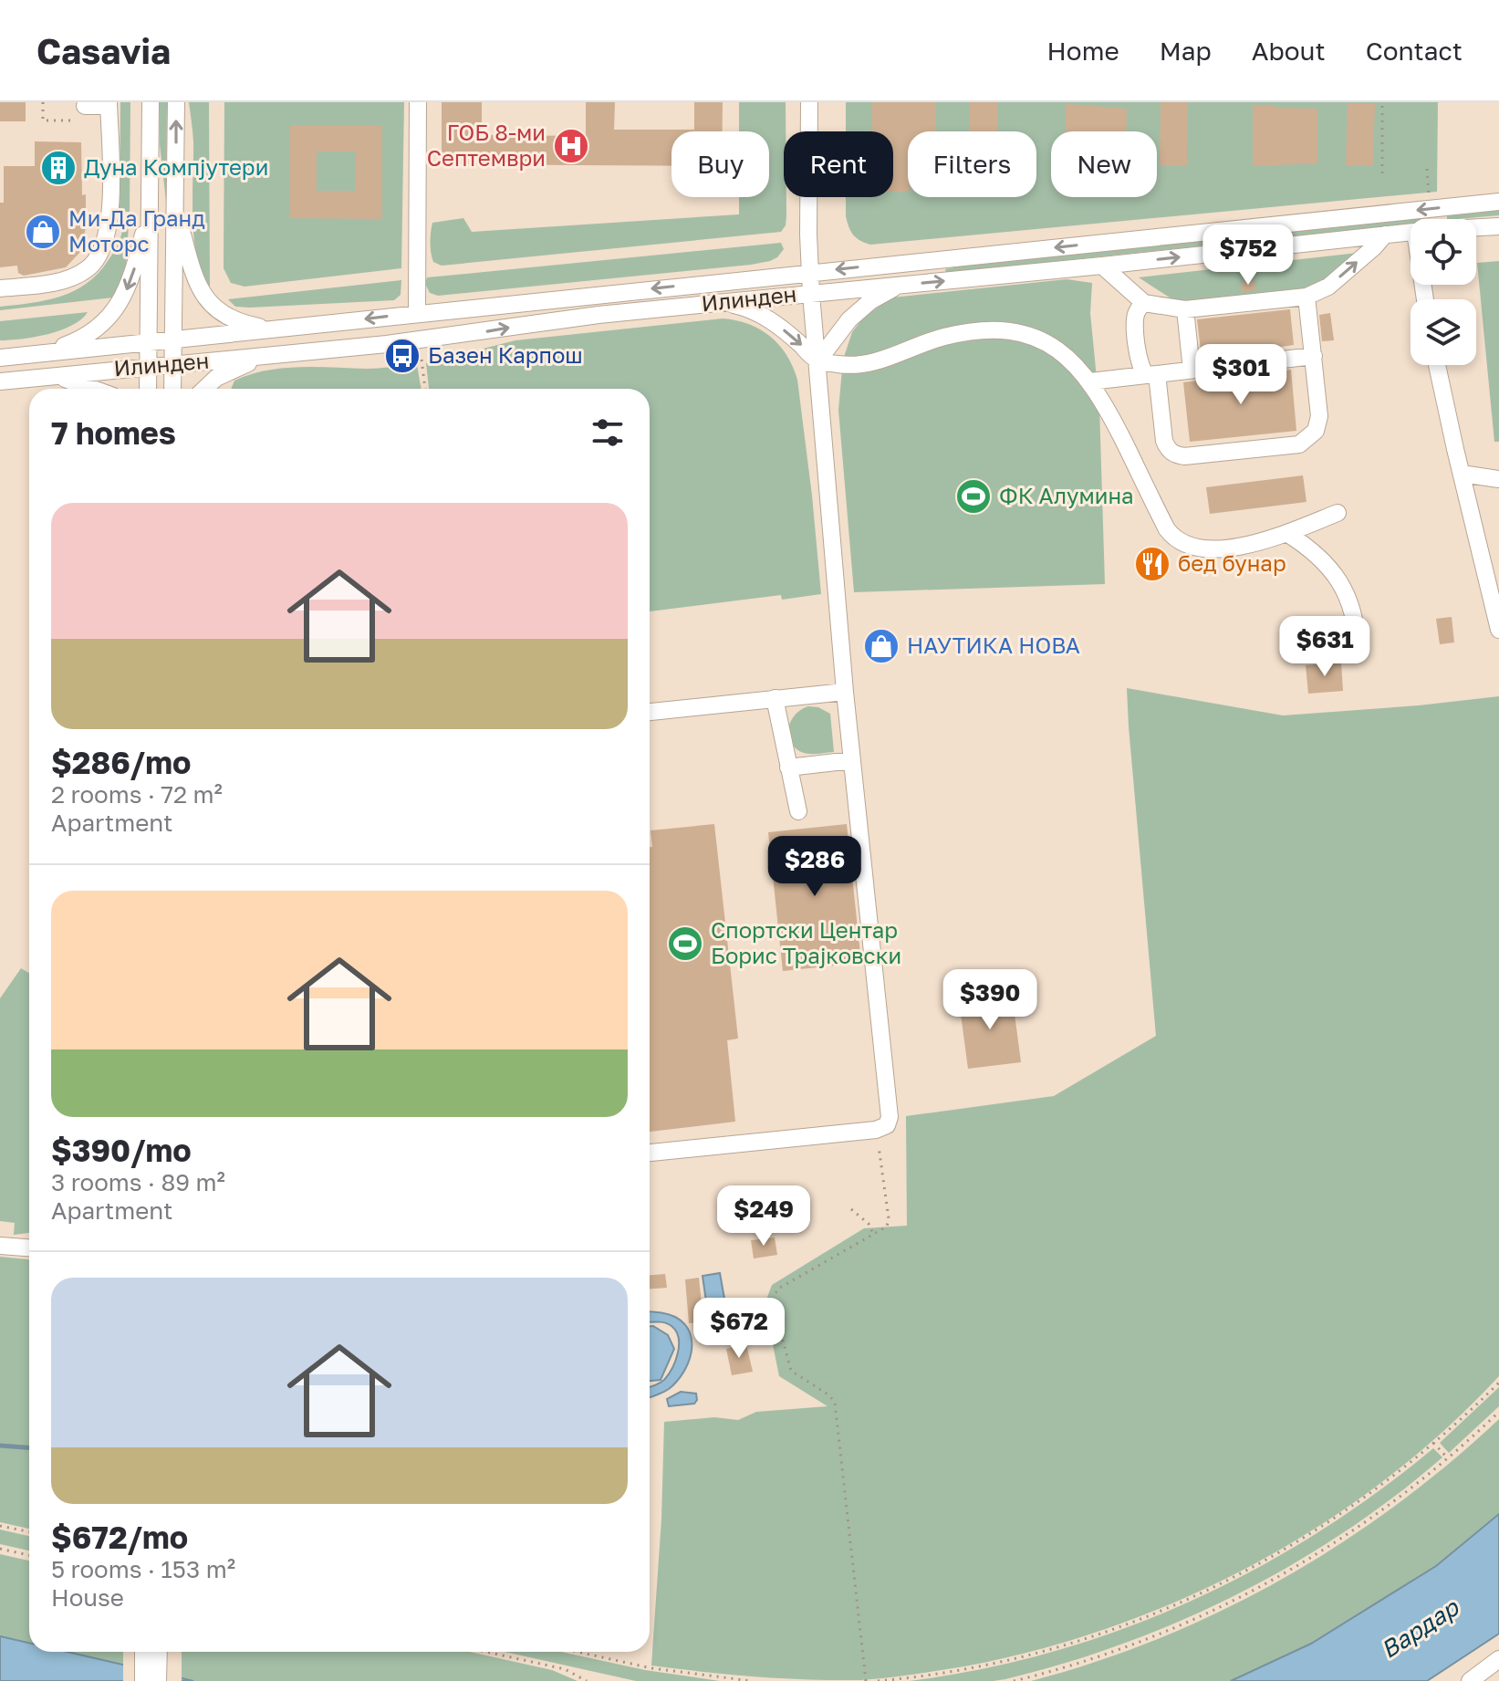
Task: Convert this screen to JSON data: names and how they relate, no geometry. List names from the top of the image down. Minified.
{"streets":{"street":["Илинден"]},"water":["Вардар"],"places":{"hospital":["ГОБ 8-ми Септември"],"building":["Дуна Компјутери"],"shop":["Ми-Да Гранд Моторс","НАУТИКА НОВА"],"bus stop":["Базен Карпош"],"sports":["ФК Алумина","Спортски Центар Борис Трајковски"],"restaurant":["бед бунар"]},"page":{"header":"Casavia","nav":["Home","Map","About","Contact"],"chip":["Buy","Rent","Filters","New"],"price":["$752","$301","$631","$286","$390","$249","$672"],"heading":"7 homes","list":[{"name":"$286/mo","note":"2 rooms · 72 m² · Apartment"},{"name":"$390/mo","note":"3 rooms · 89 m² · Apartment"},{"name":"$672/mo","note":"5 rooms · 153 m² · House"}]}}
